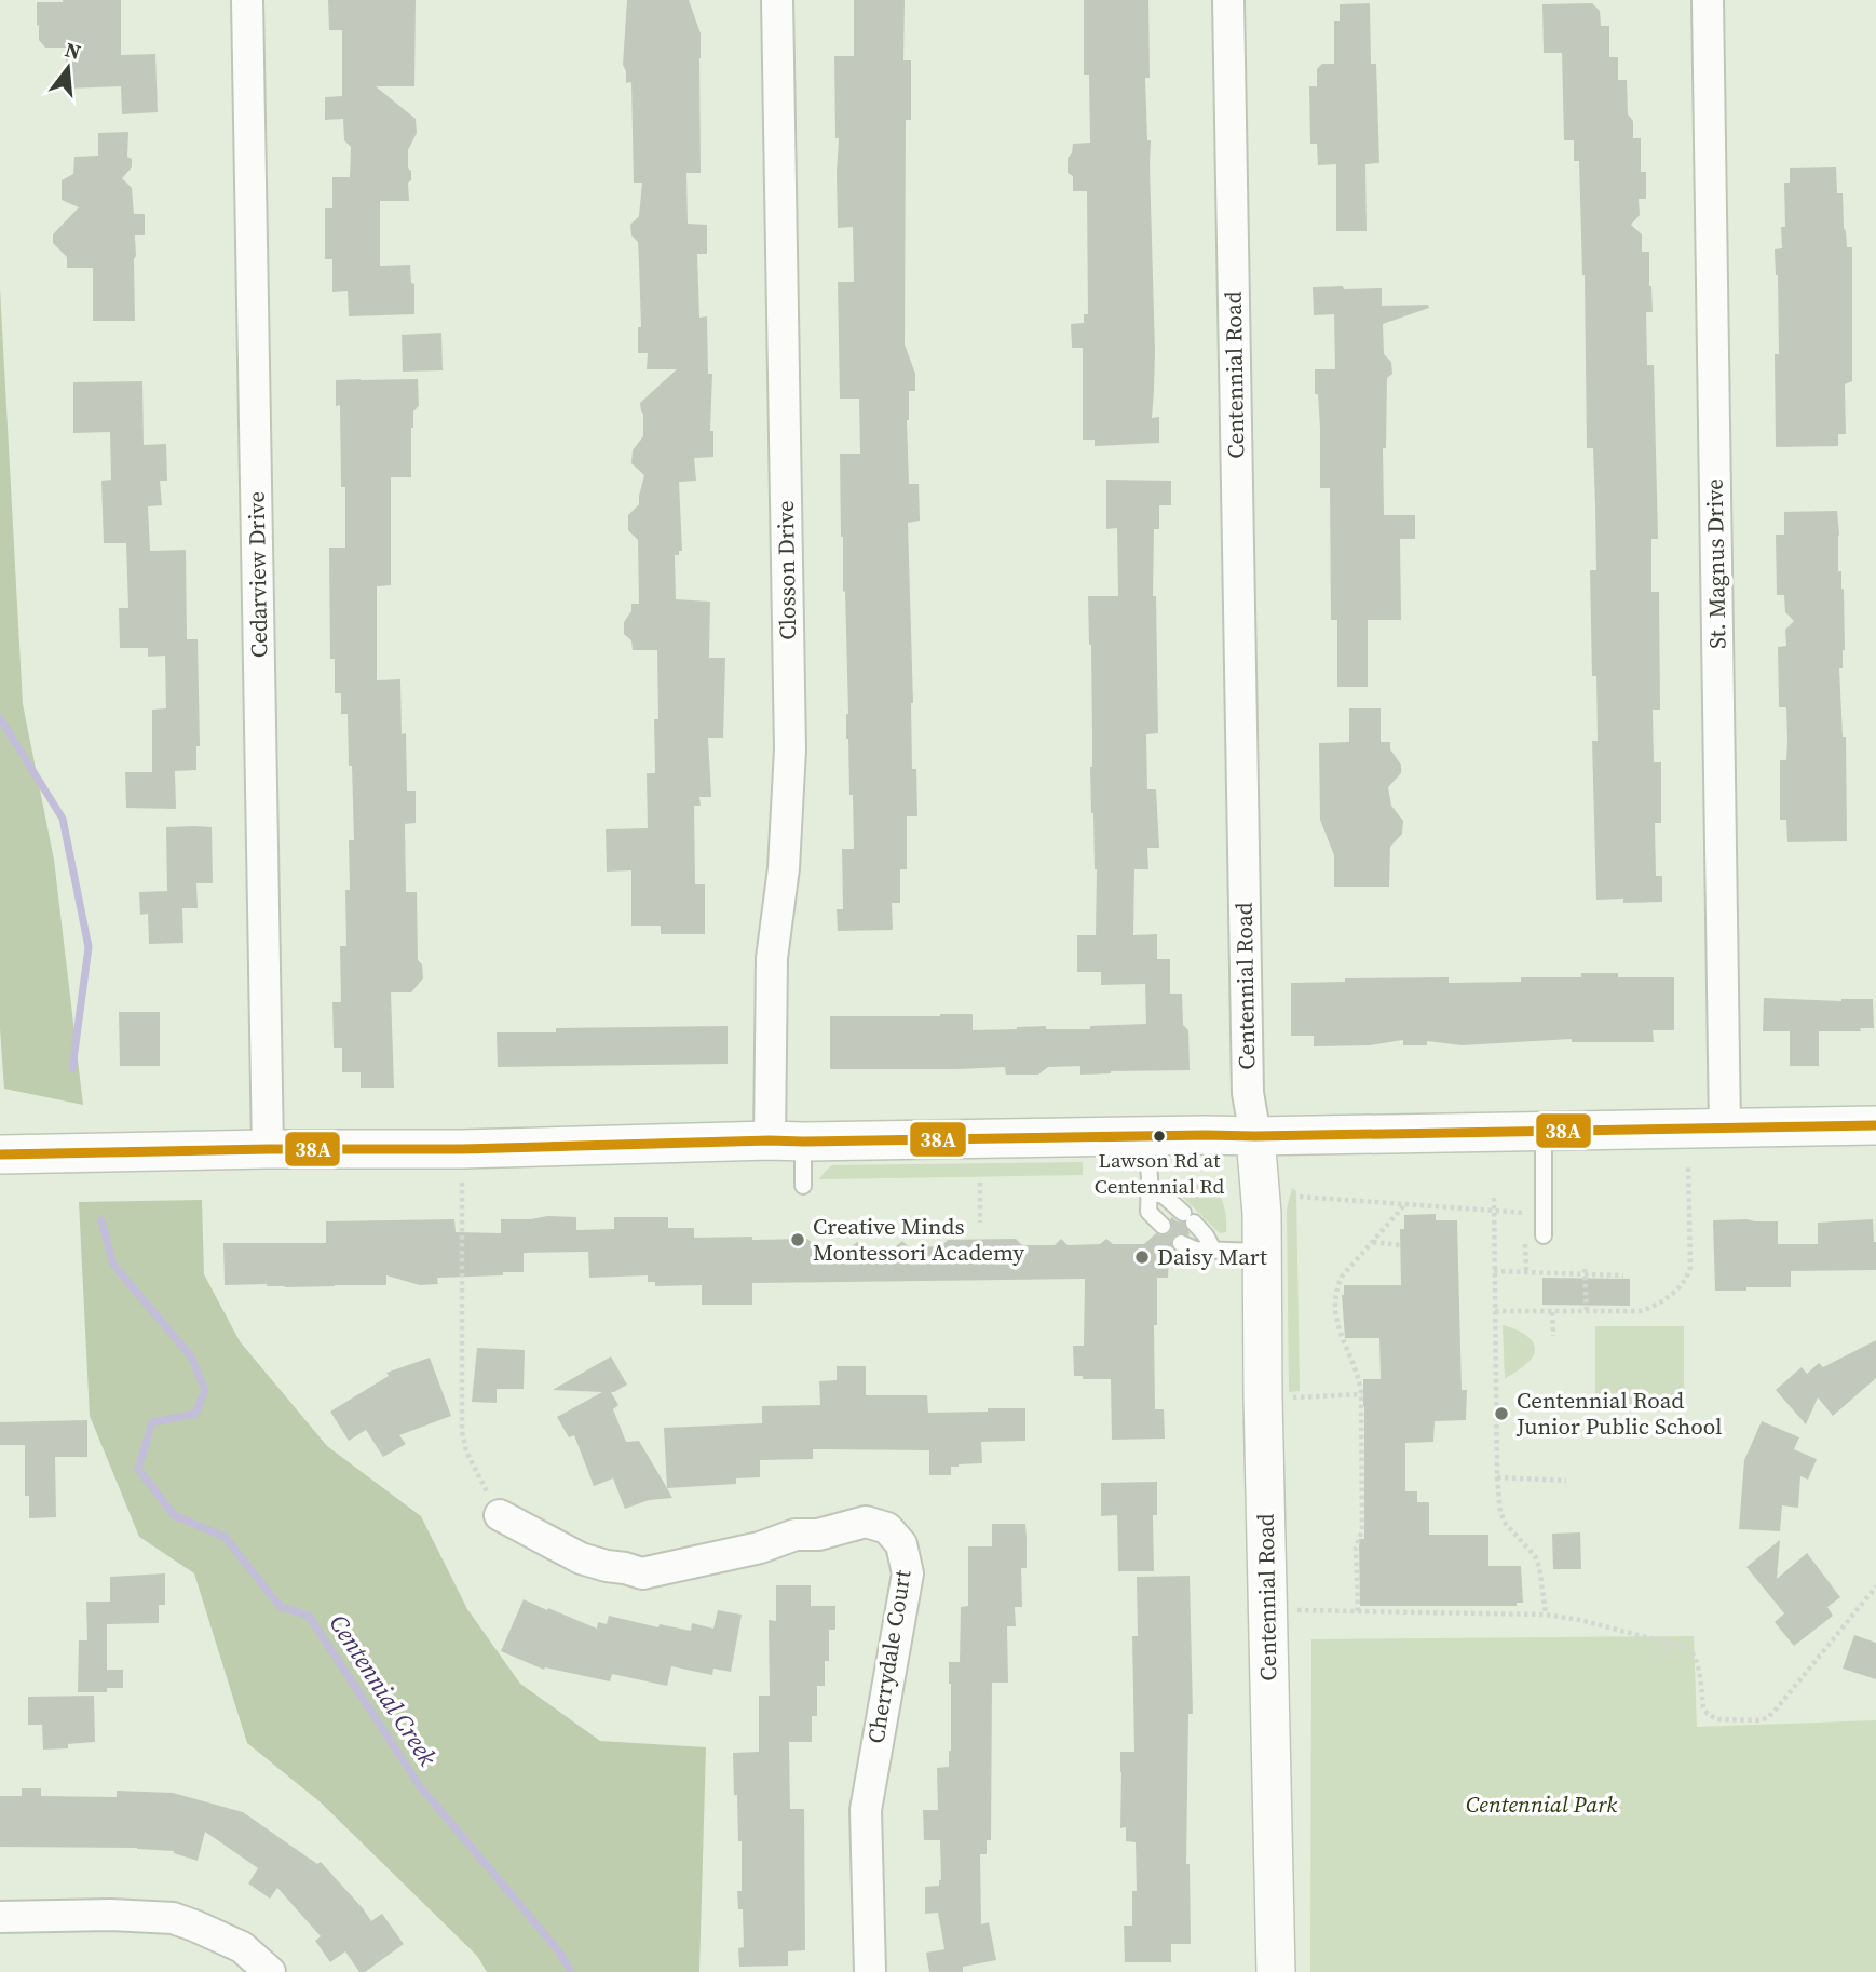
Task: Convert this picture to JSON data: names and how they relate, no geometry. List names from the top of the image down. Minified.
{"streets":{"street":["Centennial Road","St. Magnus Drive","Closson Drive","Cedarview Drive","Cherrydale Court"]},"water":["Centennial Creek"],"parks":["Centennial Park"],"places":["Lawson Rd at Centennial Rd","Creative Minds Montessori Academy","Daisy Mart","Centennial Road Junior Public School"],"lines":["transit line 38A"],"north":"top"}
